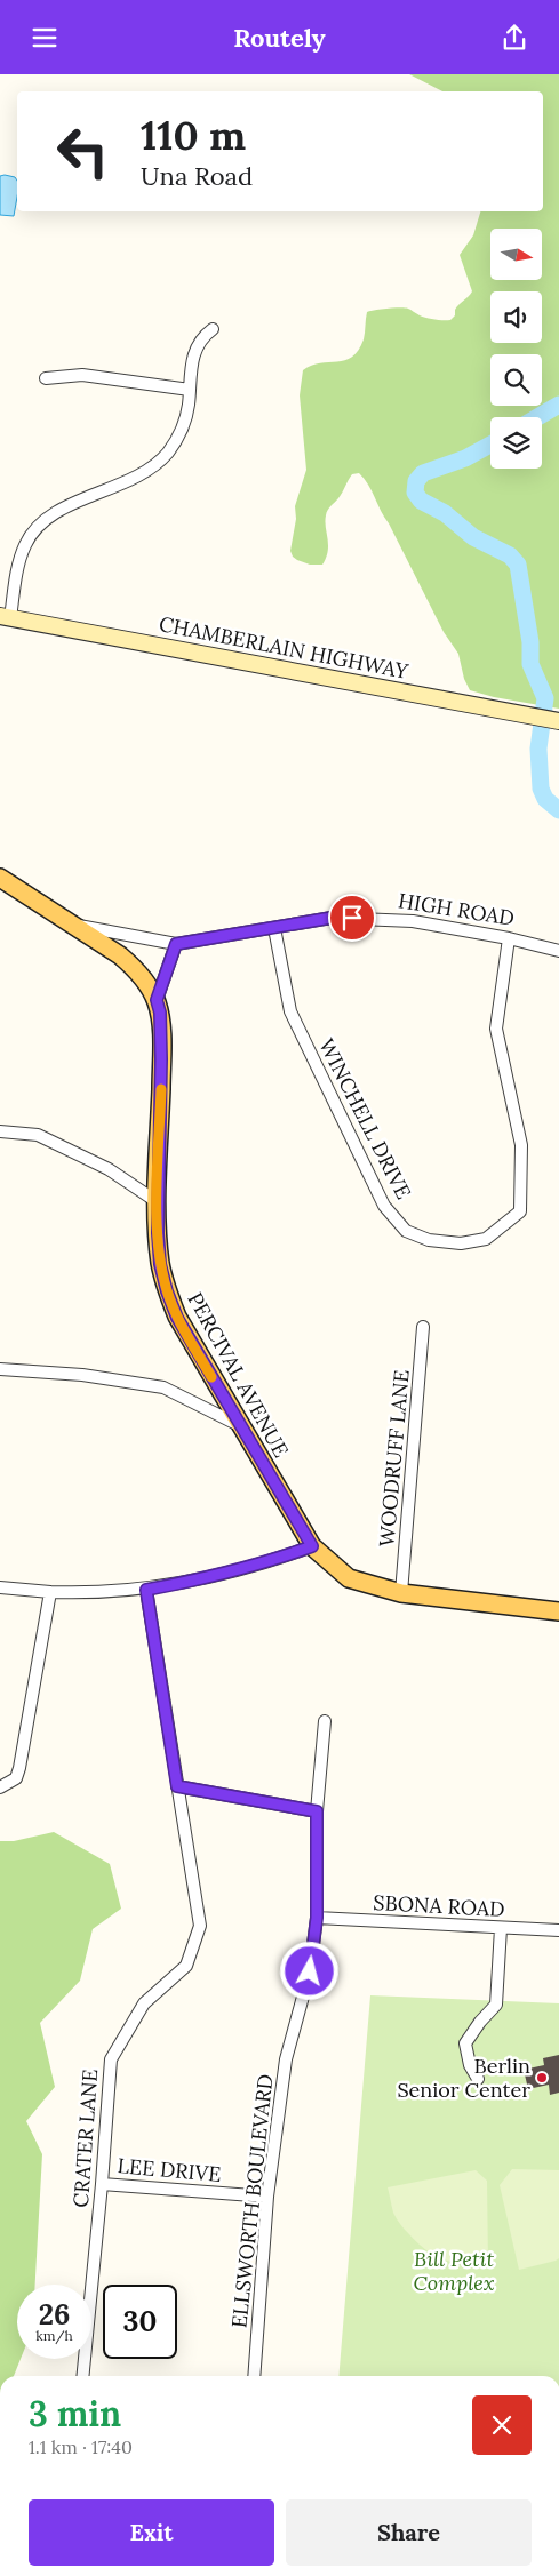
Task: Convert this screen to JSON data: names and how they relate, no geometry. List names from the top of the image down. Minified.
{"streets":{"main road":["CHAMBERLAIN HIGHWAY","HIGH ROAD","PERCIVAL AVENUE"],"street":["WINCHELL DRIVE","WOODRUFF LANE","SBONA ROAD","CRATER LANE","LEE DRIVE","ELLSWORTH BOULEVARD"]},"crossings":[["HIGH ROAD","WINCHELL DRIVE"],["HIGH ROAD","PERCIVAL AVENUE"],["PERCIVAL AVENUE","WOODRUFF LANE"],["SBONA ROAD","ELLSWORTH BOULEVARD"],["CRATER LANE","LEE DRIVE"],["LEE DRIVE","ELLSWORTH BOULEVARD"]],"parks":["Bill Petit Complex"],"places":["Berlin Senior Center"],"north":"right","page":{"header":"Routely","turn":["110 m","Una Road"],"speed":"26 km/h","limit":"30","heading":["3 min","1.1 km · 17:40"],"buttons":["Exit","Share"]}}
